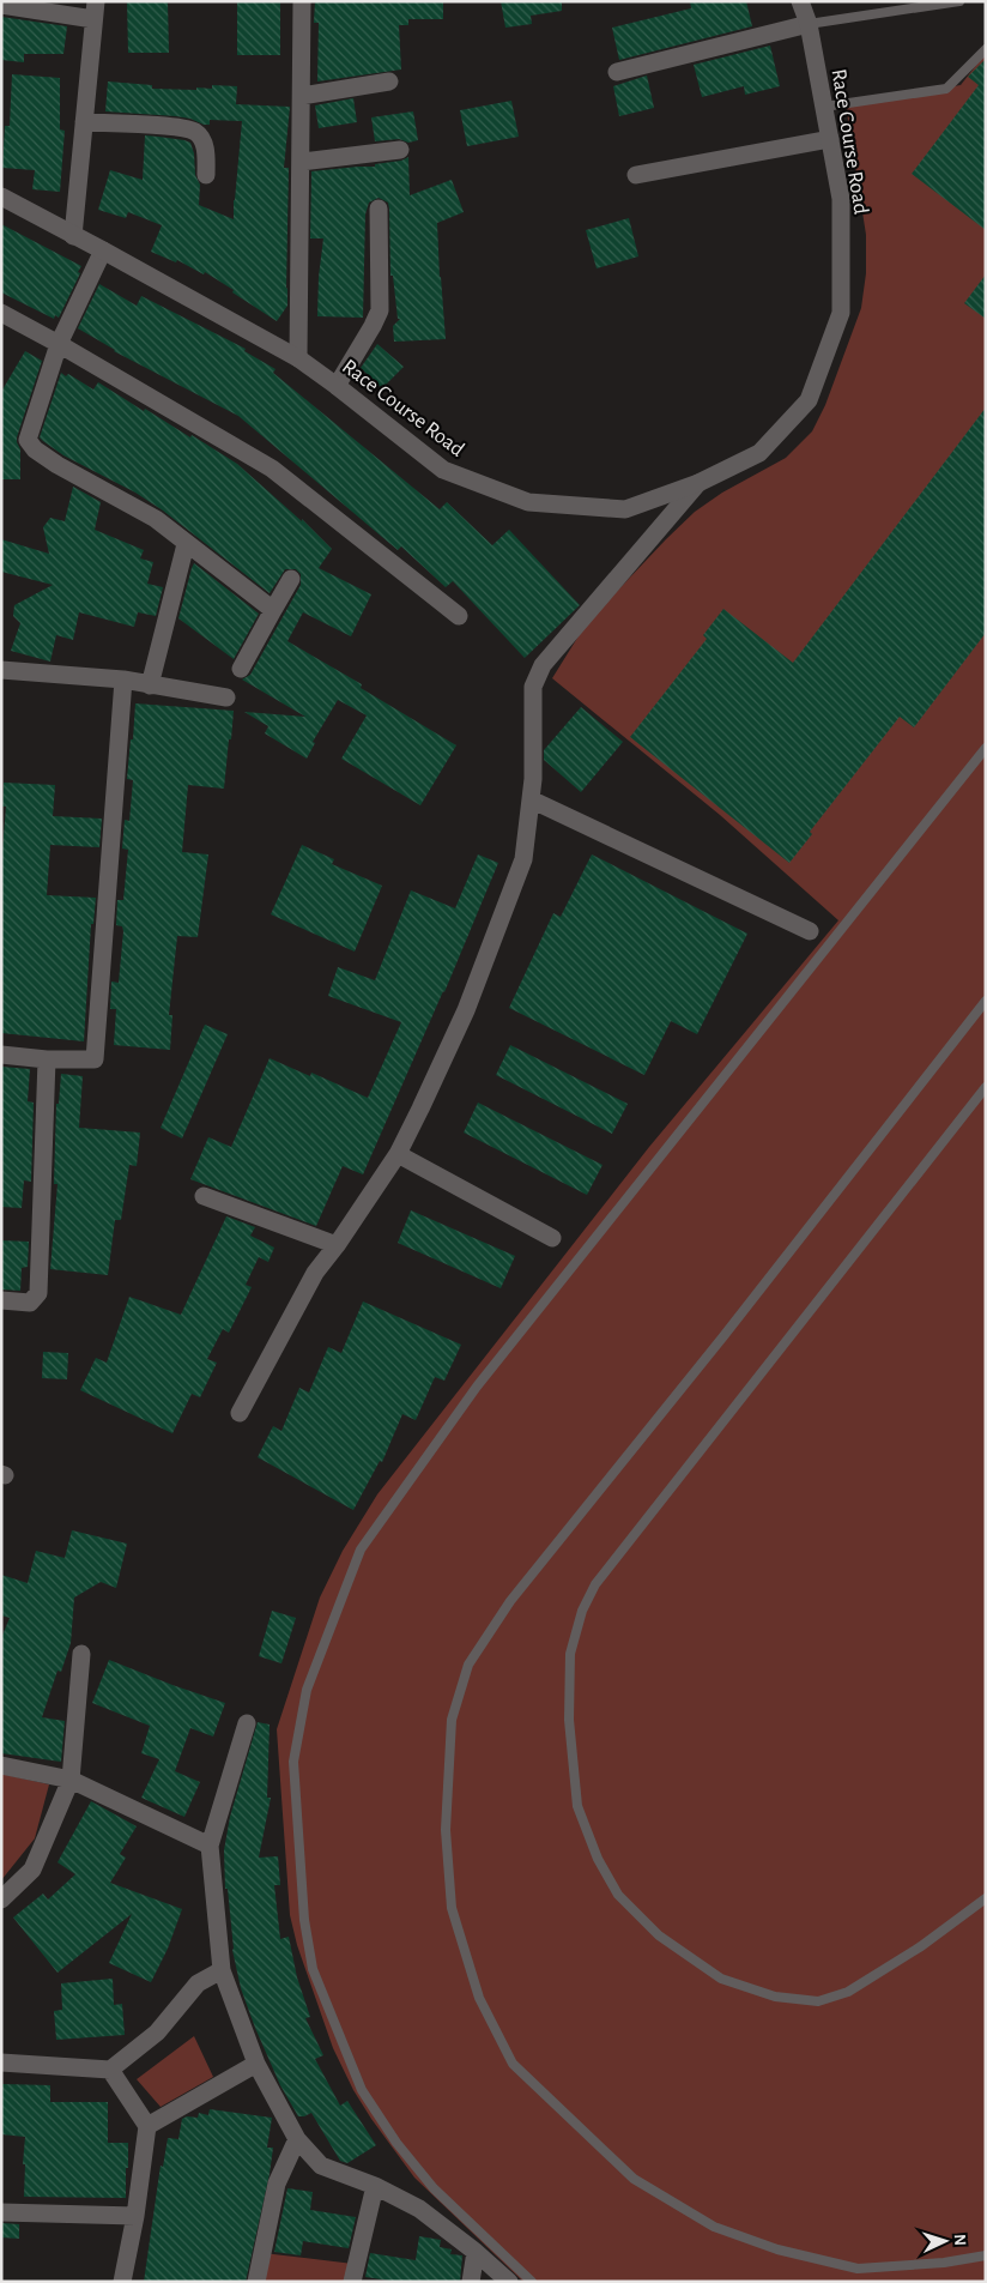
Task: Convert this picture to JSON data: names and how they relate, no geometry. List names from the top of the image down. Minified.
{"streets":{"street":["Race Course Road"]},"north":"right"}
